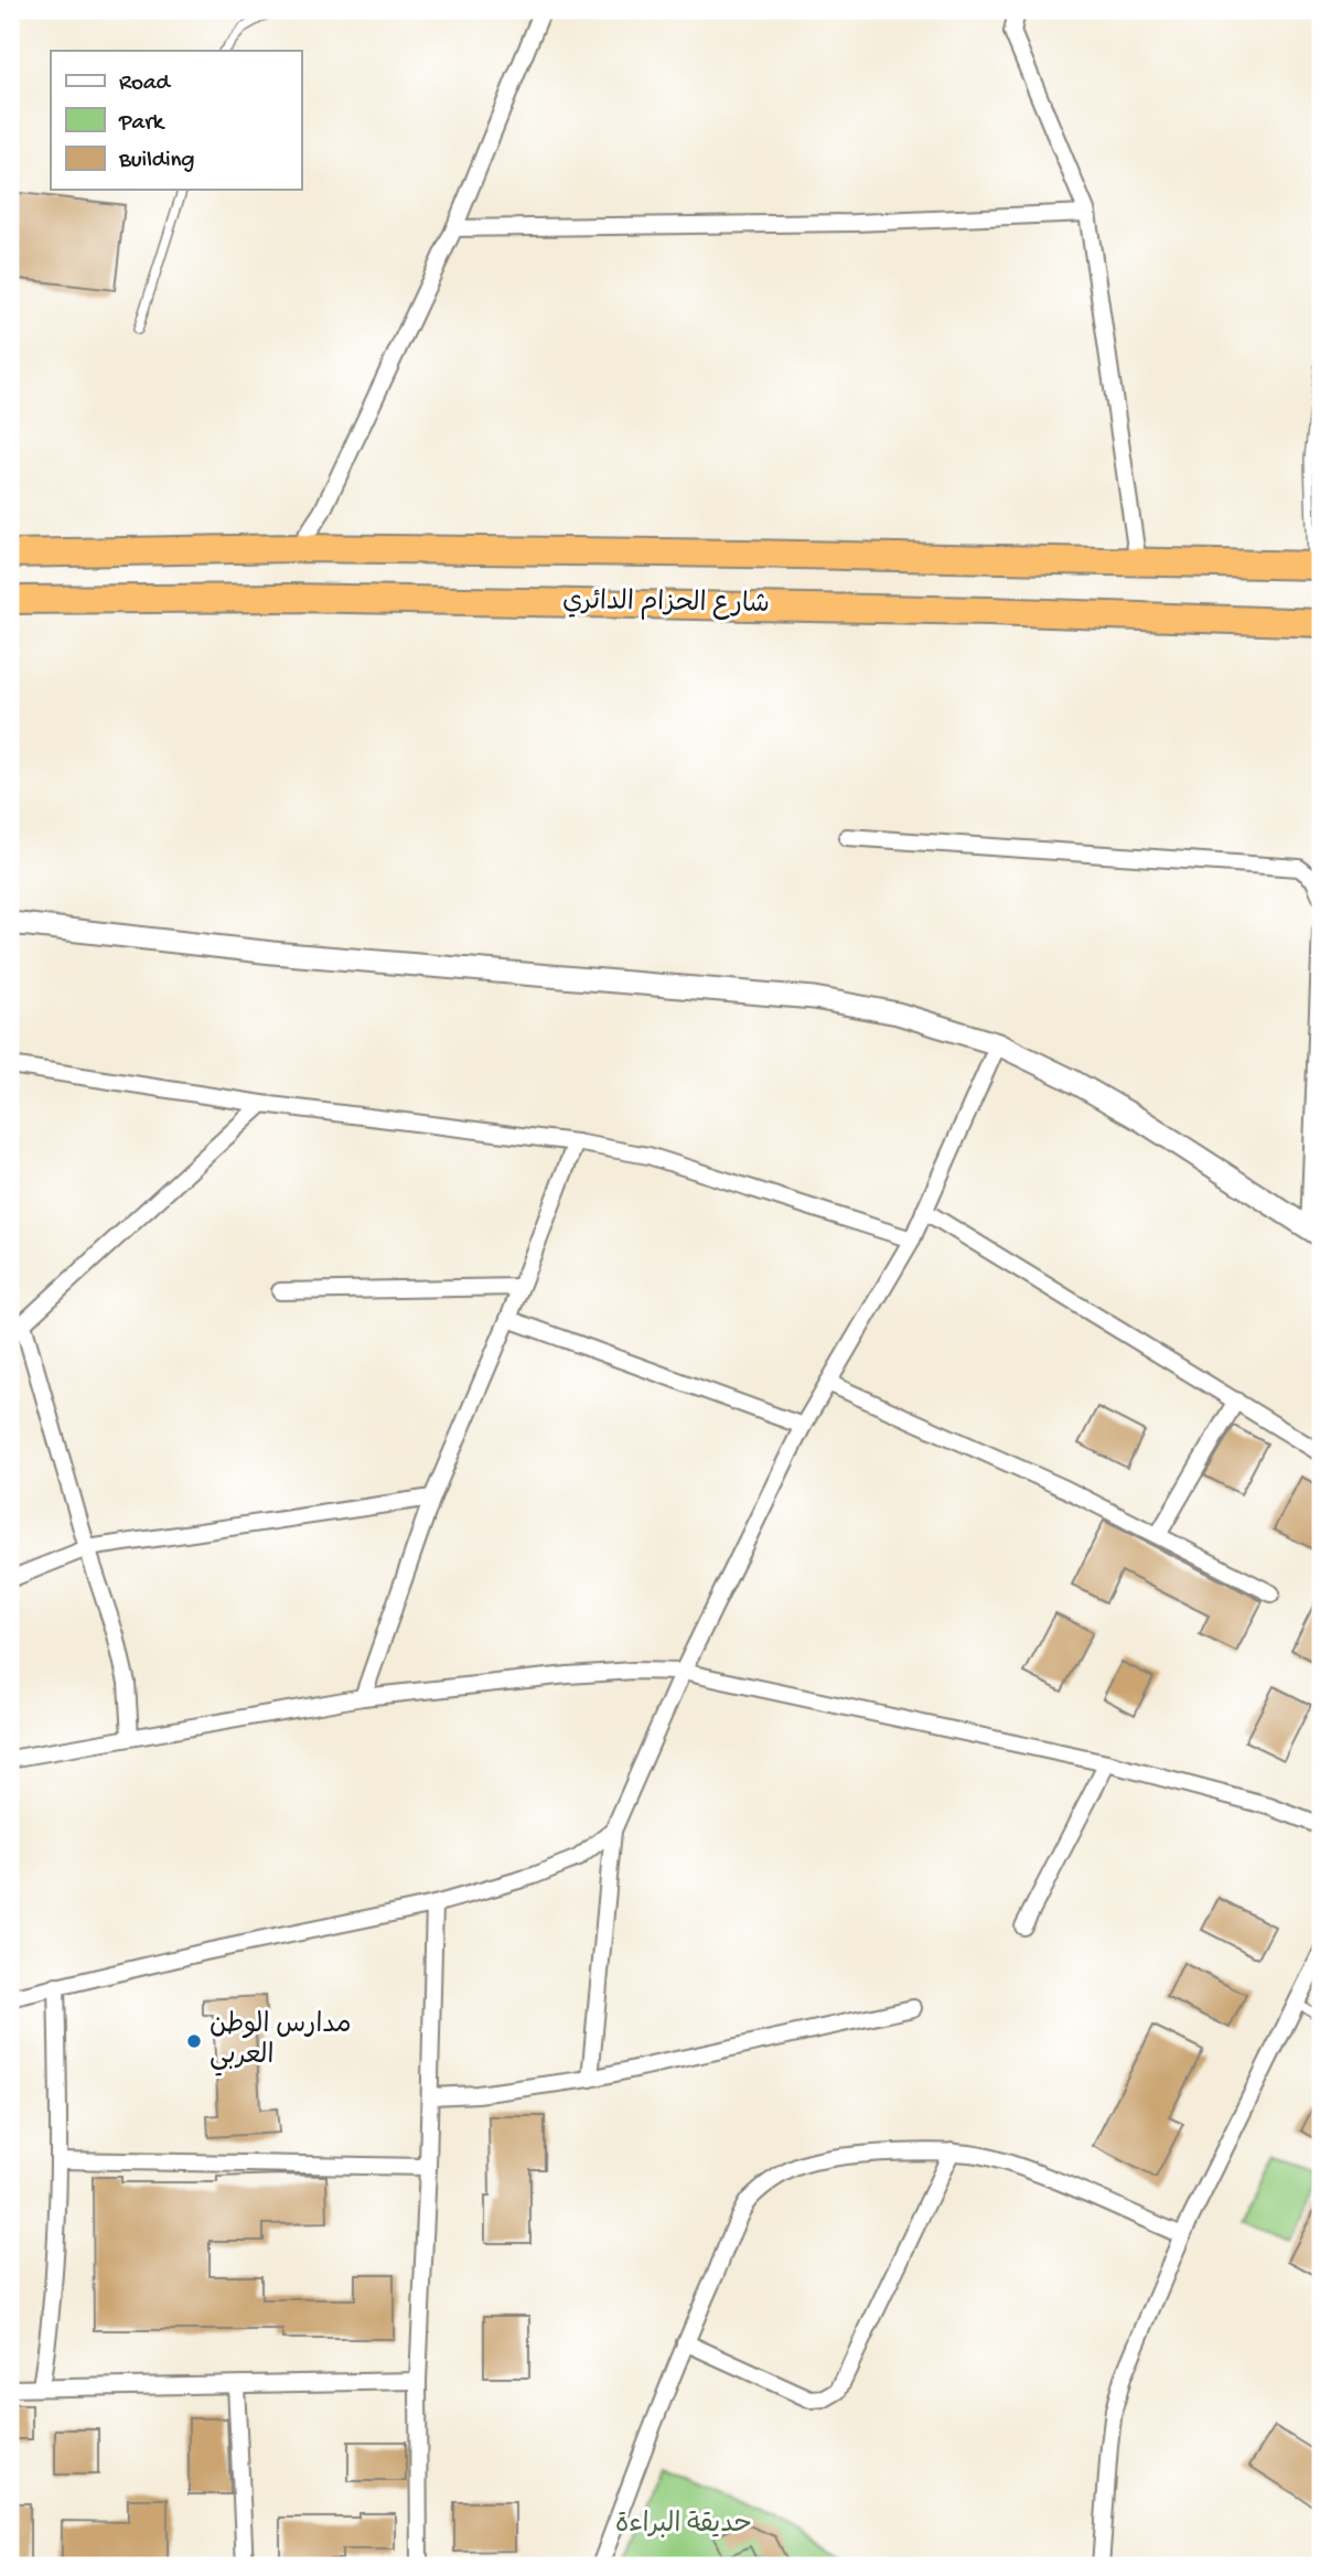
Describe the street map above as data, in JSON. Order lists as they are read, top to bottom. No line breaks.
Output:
{"streets":{"highway":["شارع الحزام الدائري"]},"parks":["حديقة البراءة"],"places":["مدارس الوطن العربي"],"legend":["Road","Park","Building"]}
